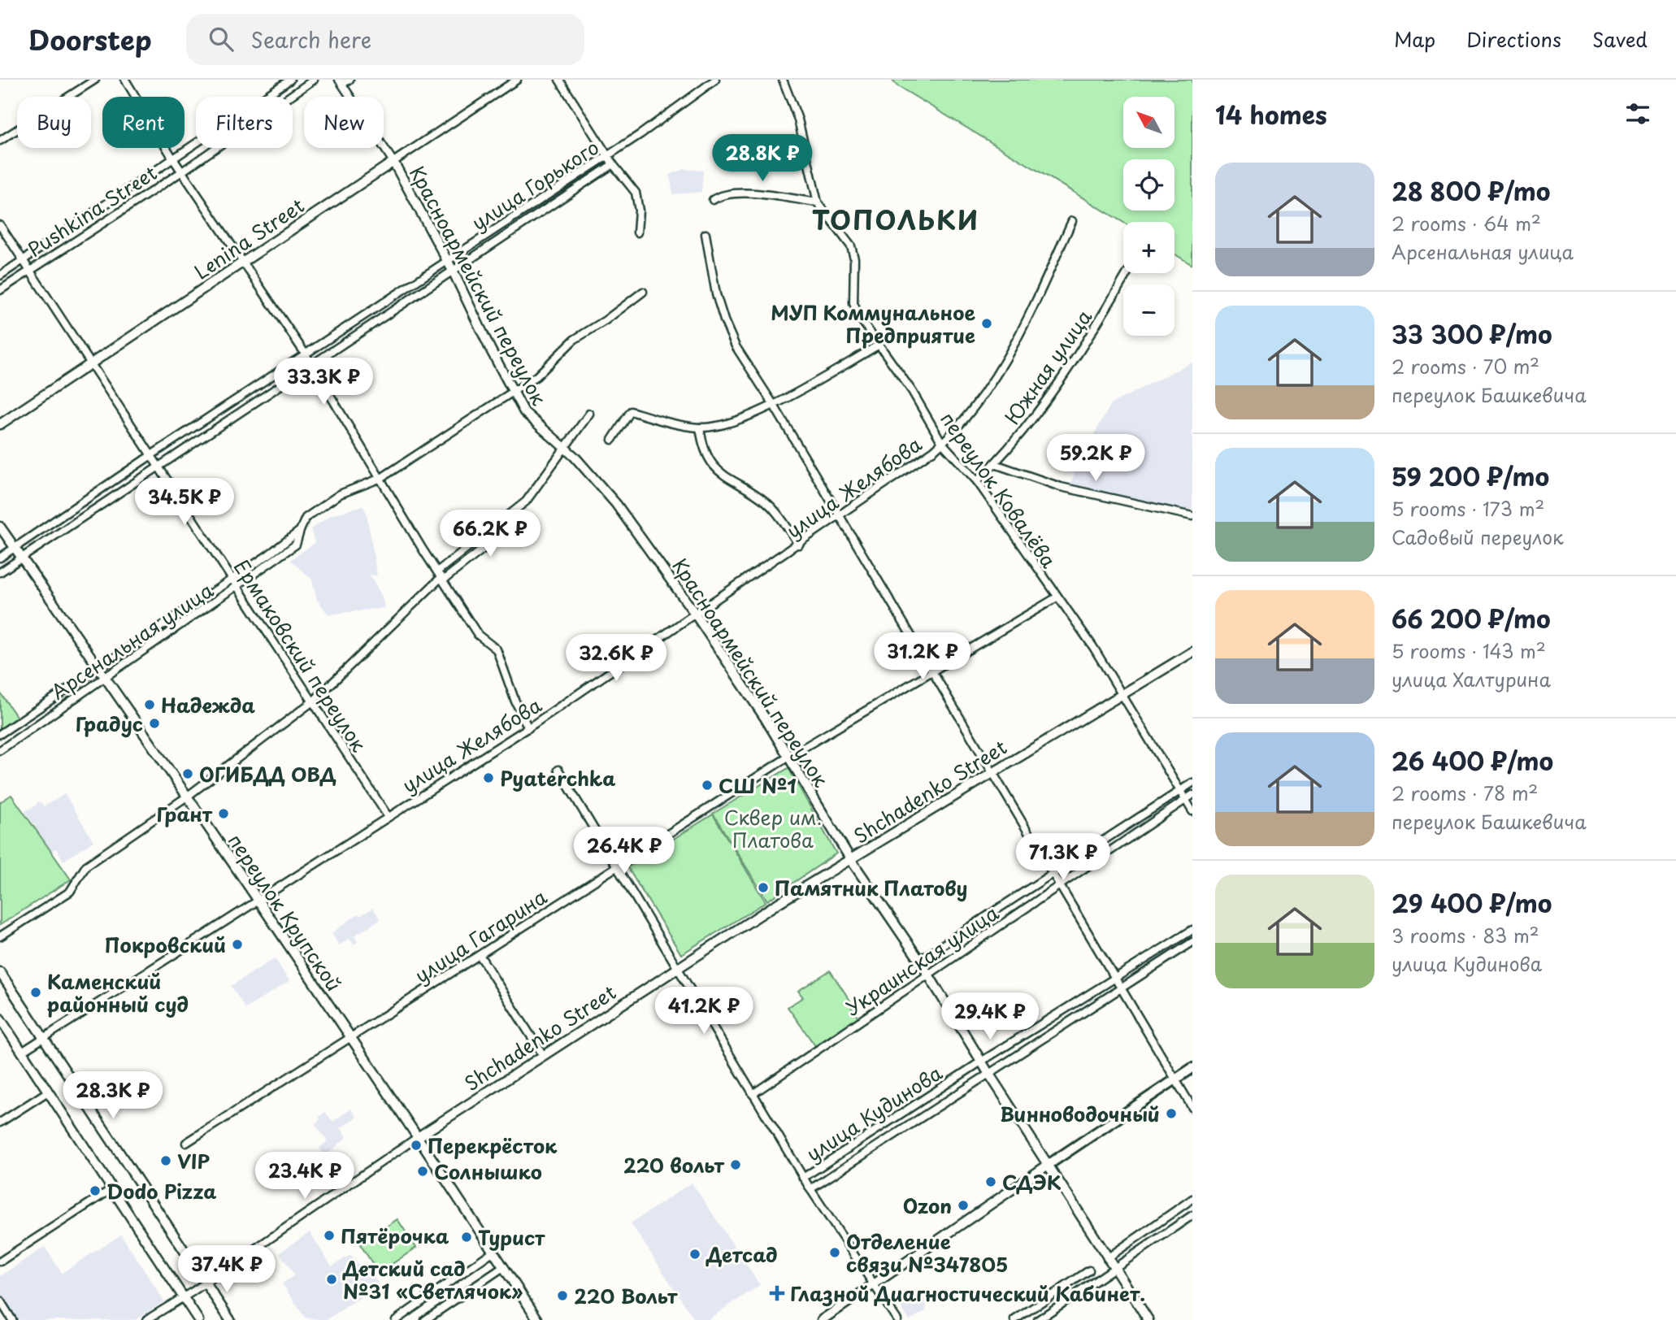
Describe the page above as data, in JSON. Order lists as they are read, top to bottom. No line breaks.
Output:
{"streets":{"street":["улица Горького","Pushkina Street","Lenina Street","Красноармейский переулок","Южная улица","улица Желябова","переулок Ковалёва","Арсенальная улица","Ермаковский переулок","Shchadenko Street","переулок Крупской","улица Гагарина","Украинская улица","улица Кудинова"]},"crossings":[["улица Горького","Красноармейский переулок"],["улица Горького","Ермаковский переулок"],["улица Горького","переулок Крупской"],["Pushkina Street","Ермаковский переулок"],["Lenina Street","Красноармейский переулок"],["Lenina Street","Ермаковский переулок"],["Красноармейский переулок","улица Желябова"],["Красноармейский переулок","Арсенальная улица"],["Красноармейский переулок","Shchadenko Street"],["Красноармейский переулок","улица Гагарина"],["Красноармейский переулок","Украинская улица"],["Красноармейский переулок","улица Кудинова"],["Южная улица","переулок Ковалёва"],["улица Желябова","переулок Ковалёва"],["улица Желябова","Ермаковский переулок"],["улица Желябова","переулок Крупской"],["переулок Ковалёва","Shchadenko Street"],["переулок Ковалёва","улица Гагарина"],["переулок Ковалёва","Украинская улица"],["Арсенальная улица","Ермаковский переулок"],["Арсенальная улица","переулок Крупской"],["Shchadenko Street","переулок Крупской"],["переулок Крупской","улица Гагарина"]],"districts":["ТОПОЛЬКИ"],"parks":["Сквер им. Платова"],"places":{"other":["МУП Коммунальное Предприятие","Надежда","Градус","ОГИБДД ОВД","Pyaterchka","СШ №1","Грант","Памятник Платову","Покровский","Каменский районный суд","Винноводочный","Перекрёсток","VIP","220 вольт","Солнышко","СДЭК","Dodo Pizza","Ozon","Пятёрочка","Турист","Отделение связи №347805","Детсад","Детский сад №31 «Светлячок»","220 Вольт"],"health":["Глазной Диагностический Кабинет."]},"north":"top left","page":{"header":"Doorstep","search":"Search here","nav":["Map","Directions","Saved"],"heading":"14 homes","map_buttons":["+","−"],"chip":["Buy","Rent","Filters","New"],"price":["28.8K ₽","33.3K ₽","59.2K ₽","34.5K ₽","66.2K ₽","31.2K ₽","32.6K ₽","26.4K ₽","71.3K ₽","41.2K ₽","29.4K ₽","28.3K ₽","23.4K ₽","37.4K ₽"],"list":[{"name":"28 800 ₽/mo","note":"2 rooms · 64 m² · Арсенальная улица"},{"name":"33 300 ₽/mo","note":"2 rooms · 70 m² · переулок Башкевича"},{"name":"59 200 ₽/mo","note":"5 rooms · 173 m² · Садовый переулок"},{"name":"66 200 ₽/mo","note":"5 rooms · 143 m² · улица Халтурина"},{"name":"26 400 ₽/mo","note":"2 rooms · 78 m² · переулок Башкевича"},{"name":"29 400 ₽/mo","note":"3 rooms · 83 m² · улица Кудинова"}]}}
